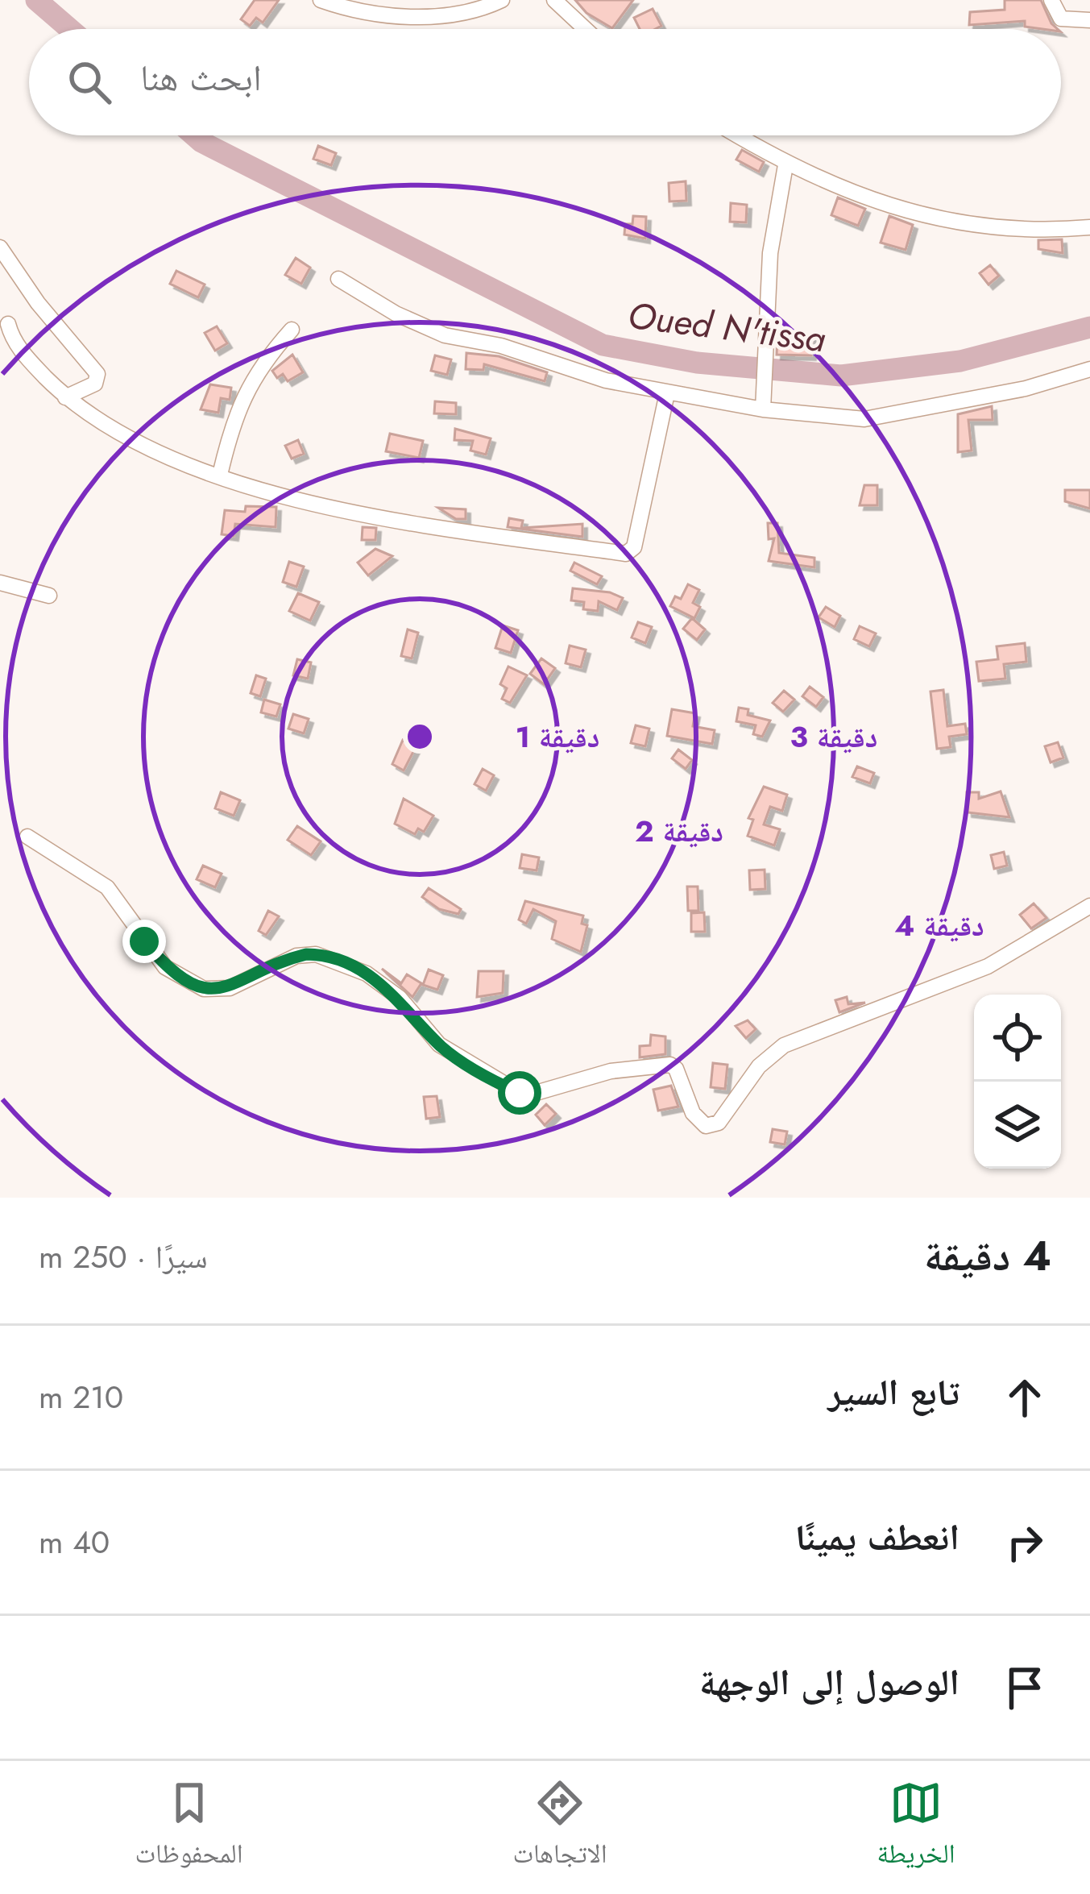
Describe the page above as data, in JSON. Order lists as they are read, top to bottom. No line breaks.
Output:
{"water":["Oued N'tissa"],"page":{"search":"ابحث هنا","heading":["4 دقيقة","سيرًا · 250 m"],"list":[["تابع السير","210 m"],["انعطف يمينًا","40 m"],"الوصول إلى الوجهة"],"nav":["الخريطة","الاتجاهات","المحفوظات"]},"rings":["1 دقيقة","3 دقيقة","2 دقيقة","4 دقيقة"]}
